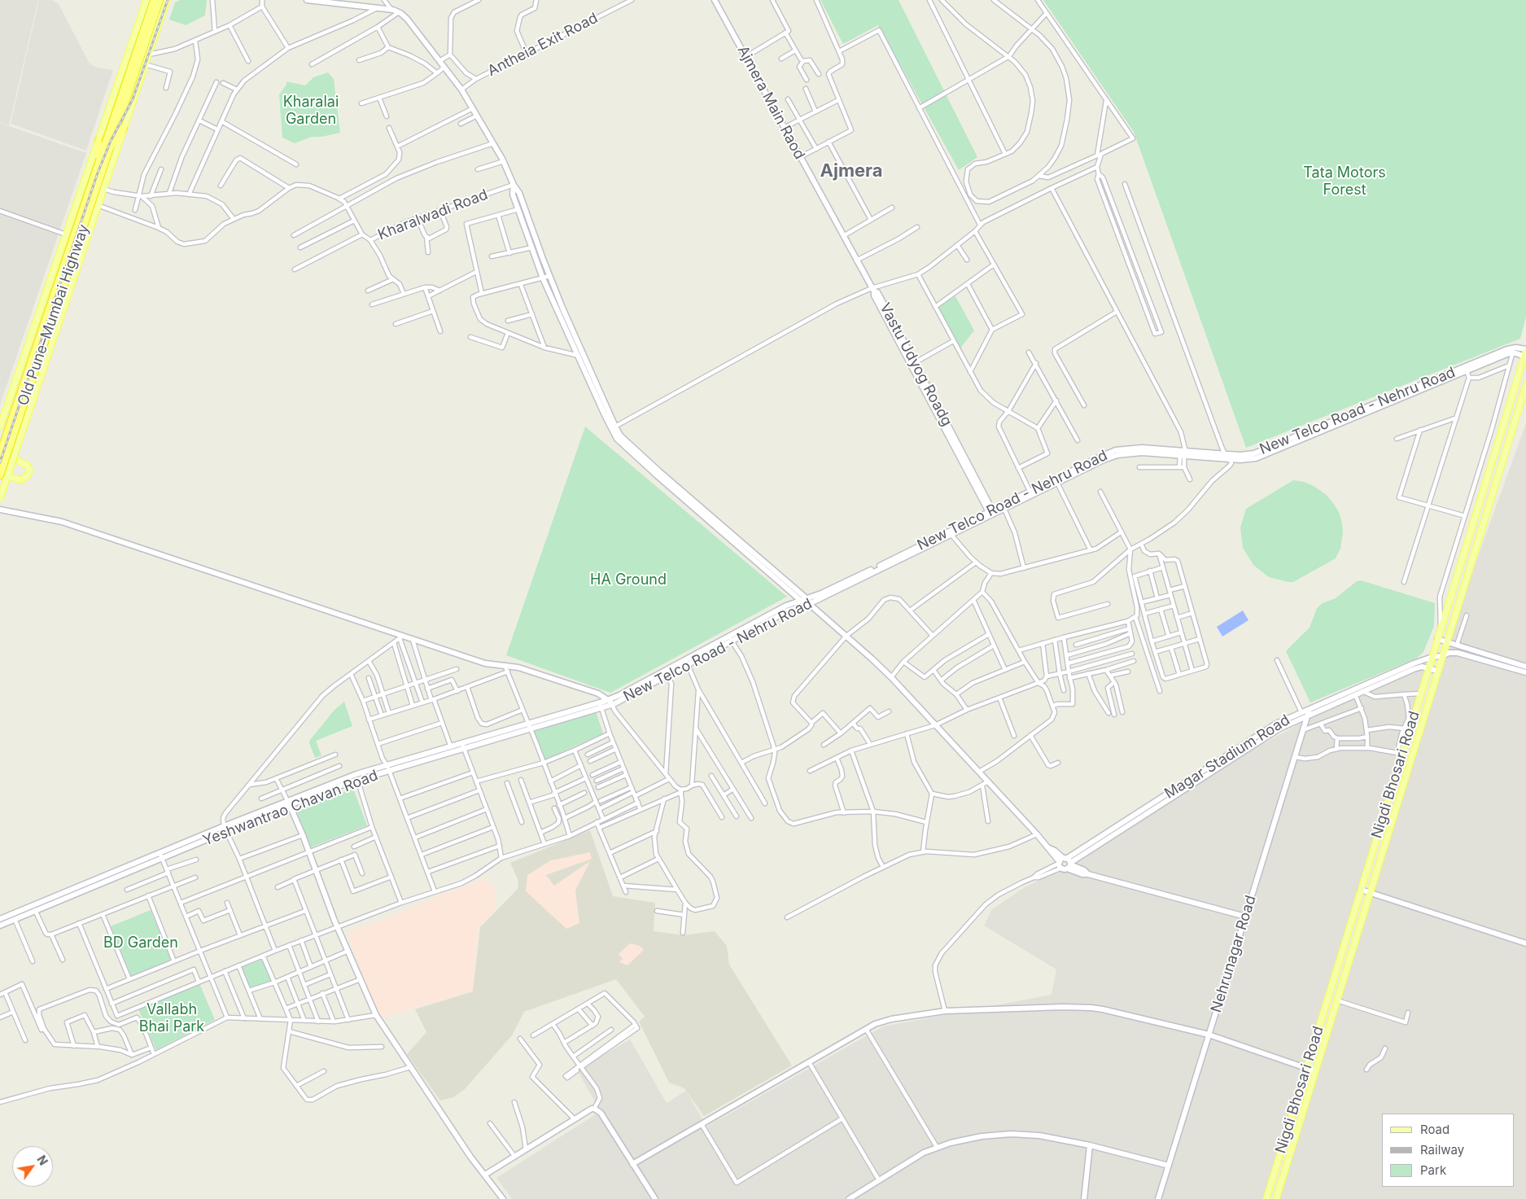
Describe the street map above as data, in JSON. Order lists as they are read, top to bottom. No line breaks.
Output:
{"streets":{"highway":["Old Pune–Mumbai Highway"],"main road":["Nigdi Bhosari Road"],"street":["Antheia Exit Road","Ajmera Main Raod","Kharalwadi Road","Vastu Udyog Roadg","New Telco Road - Nehru Road","Magar Stadium Road","Yeshwantrao Chavan Road","Nehrunagar Road"]},"crossings":[["Ajmera Main Raod","Vastu Udyog Roadg"],["Vastu Udyog Roadg","New Telco Road - Nehru Road"],["New Telco Road - Nehru Road","Yeshwantrao Chavan Road"],["Magar Stadium Road","Nigdi Bhosari Road"],["Magar Stadium Road","Nehrunagar Road"]],"districts":["Ajmera"],"parks":["Kharalai Garden","Tata Motors Forest","HA Ground","BD Garden","Vallabh Bhai Park"],"legend":["Road","Railway","Park"],"north":"top right"}
